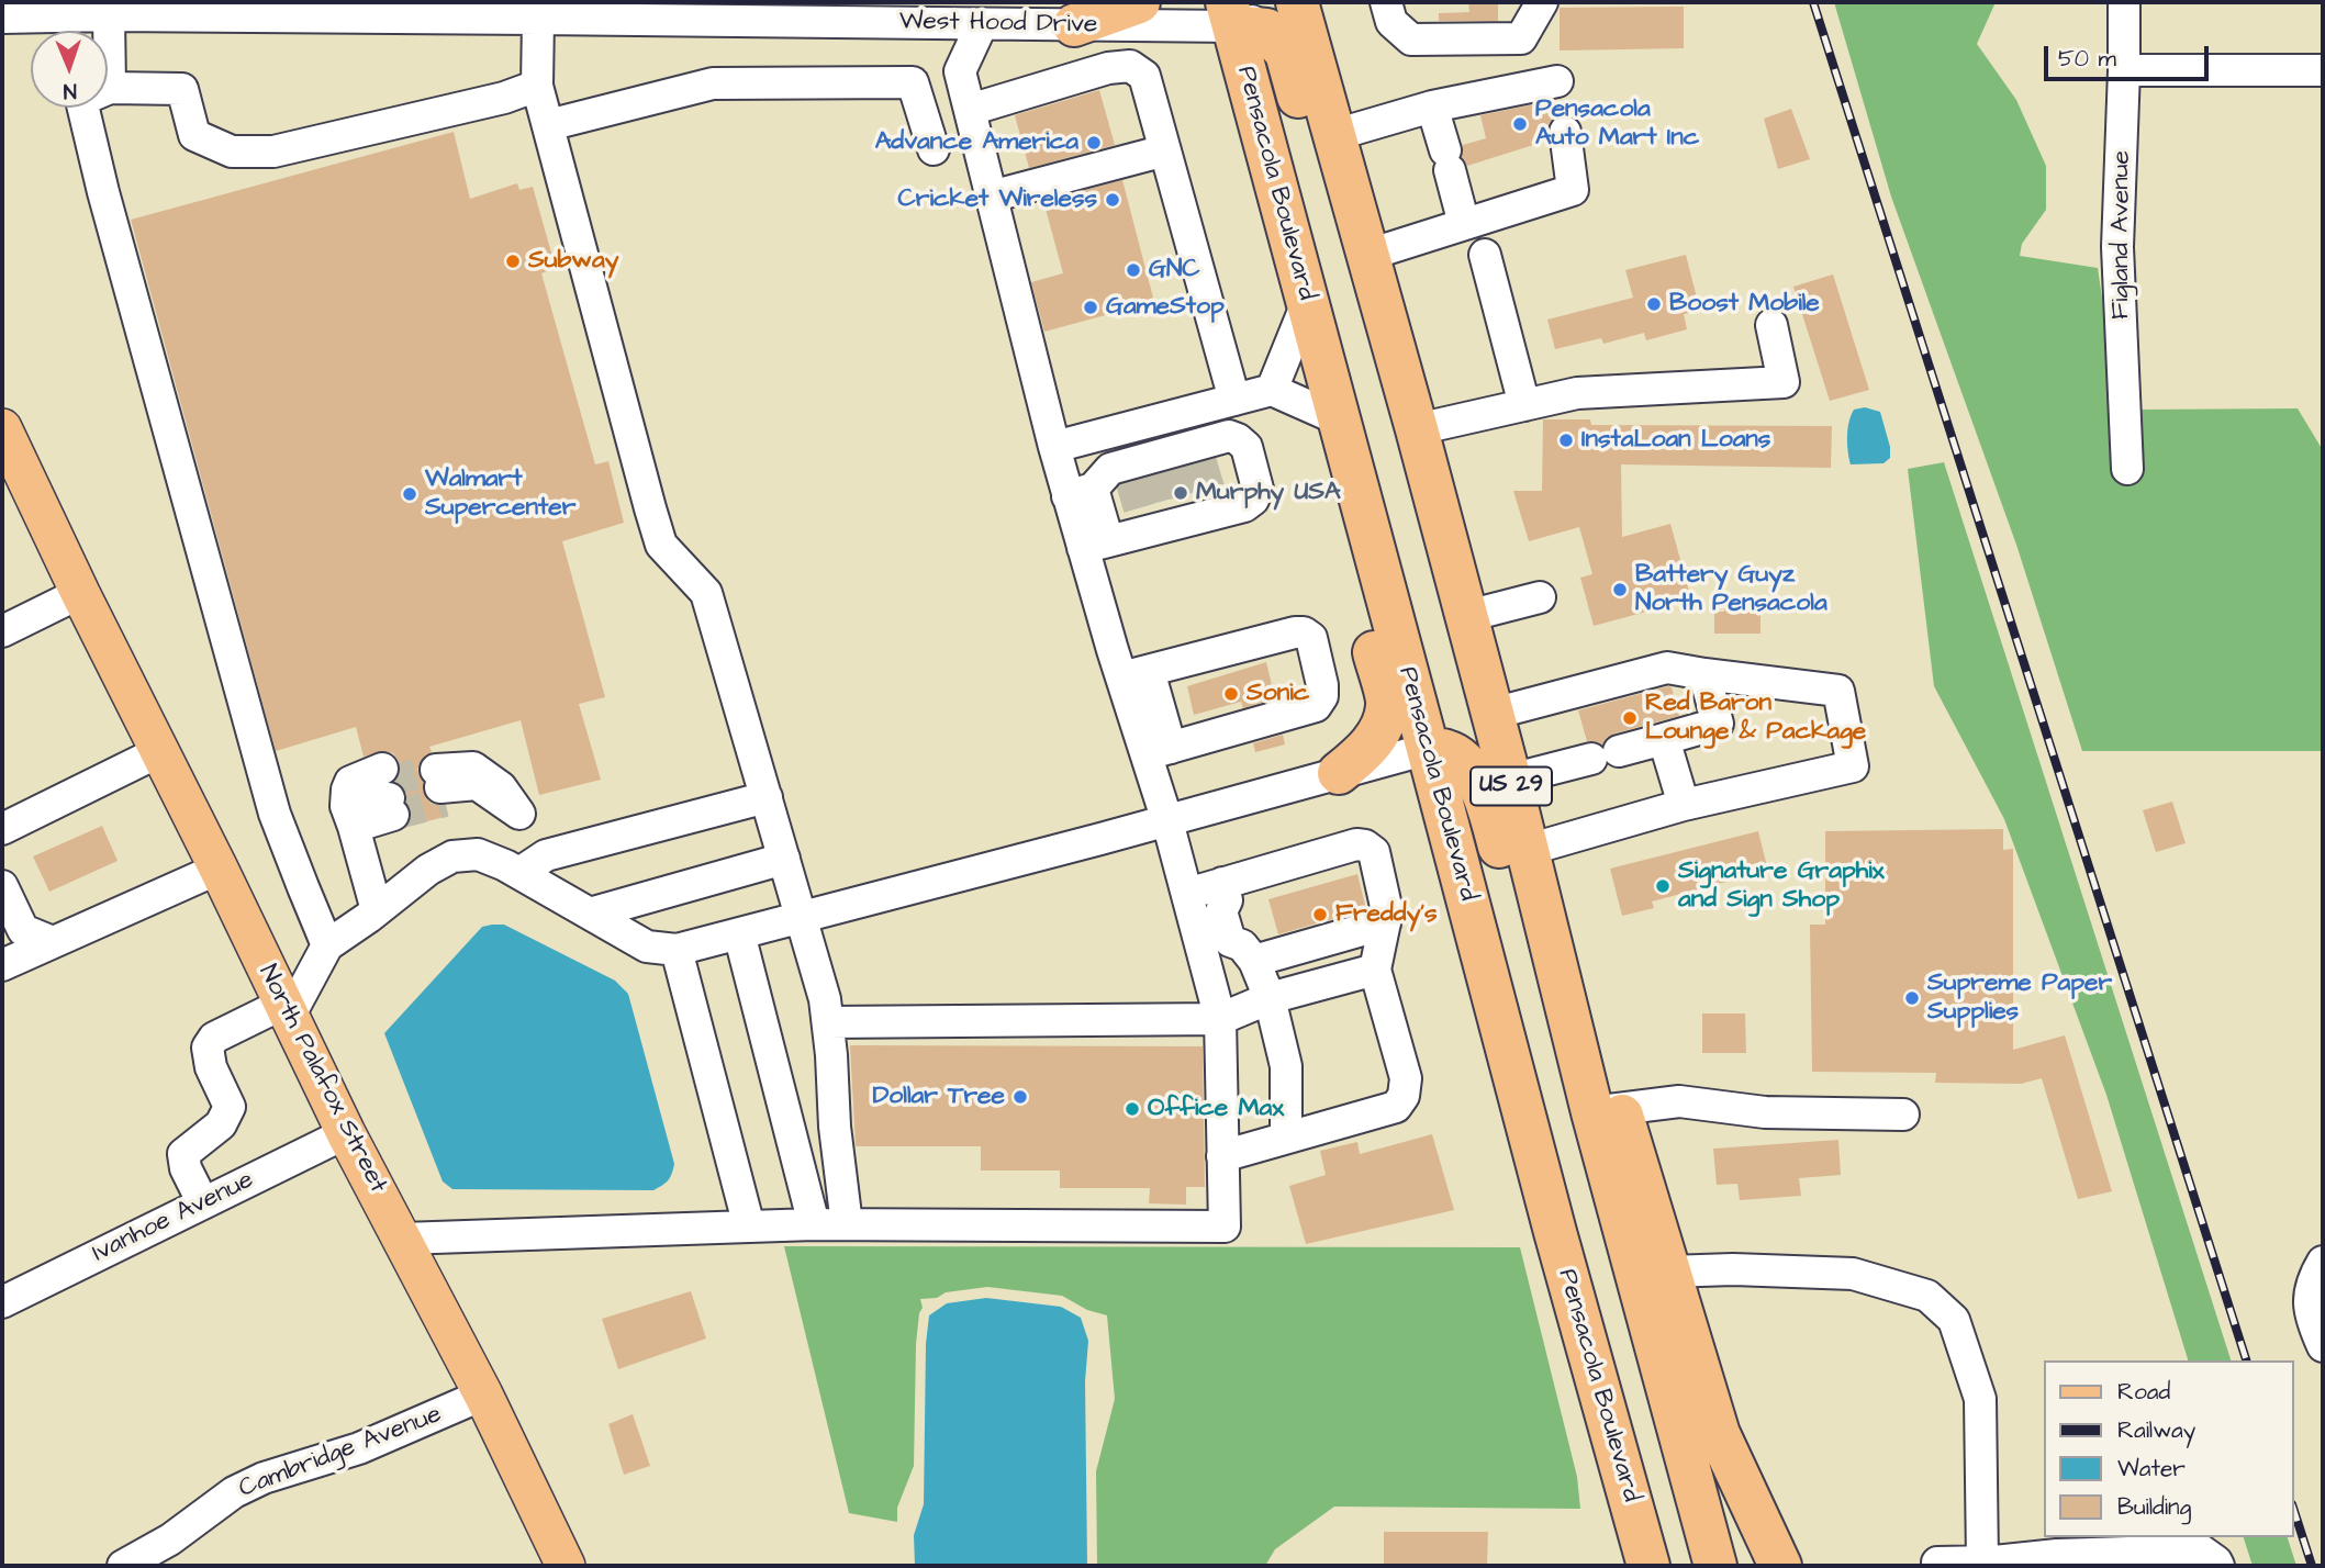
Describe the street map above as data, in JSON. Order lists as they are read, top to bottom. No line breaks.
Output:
{"streets":{"highway":["Pensacola Boulevard","US 29"],"main road":["North Palafox Street"],"street":["West Hood Drive","Figland Avenue","Ivanhoe Avenue","Cambridge Avenue"]},"crossings":[["West Hood Drive","Pensacola Boulevard"],["West Hood Drive","US 29"],["North Palafox Street","Ivanhoe Avenue"],["North Palafox Street","Cambridge Avenue"]],"places":["Pensacola Auto Mart Inc","Advance America","Cricket Wireless","Subway","GNC","Boost Mobile","GameStop","InstaLoan Loans","Murphy USA","Walmart Supercenter","Battery Guyz North Pensacola","Sonic","Red Baron Lounge & Package","Signature Graphix and Sign Shop","Freddy's","Supreme Paper Supplies","Dollar Tree","Office Max"],"legend":["Road","Railway","Water","Building"],"scale_bar":"50 m","north":"bottom"}
